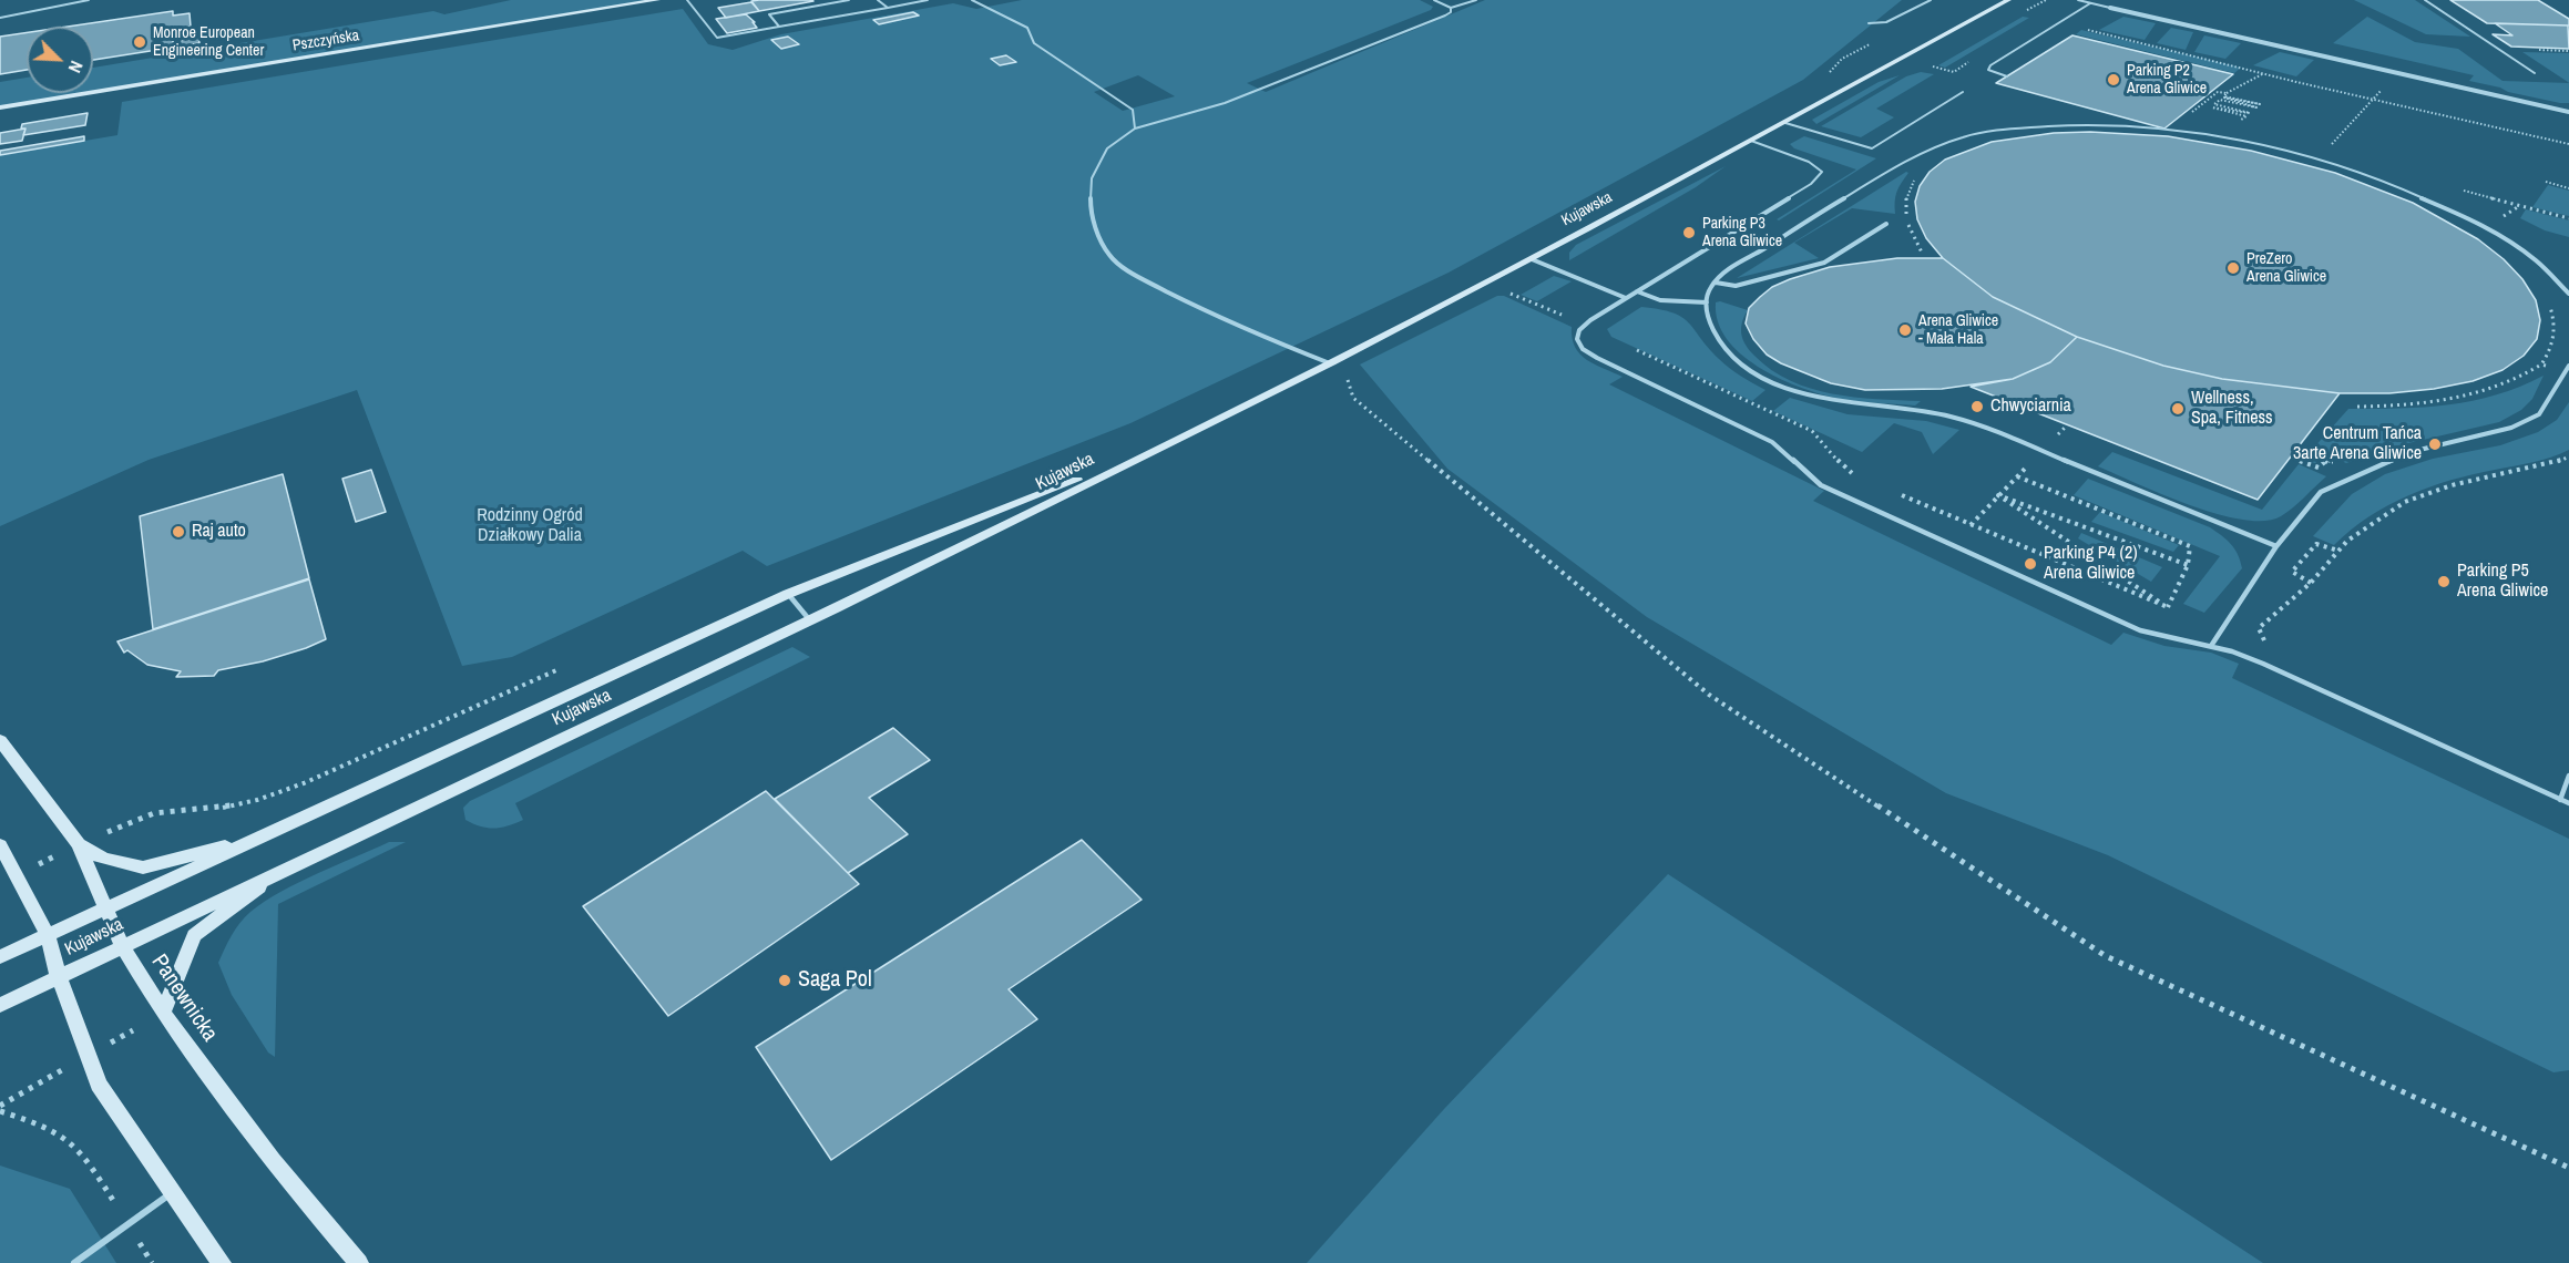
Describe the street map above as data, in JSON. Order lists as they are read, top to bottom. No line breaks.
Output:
{"streets":{"street":["Pszczyńska","Kujawska","Panewnicka"]},"crossings":[["Kujawska","Panewnicka"]],"parks":["Rodzinny Ogród Działkowy Dalia"],"places":["Monroe European Engineering Center","Parking P2 Arena Gliwice","Parking P3 Arena Gliwice","PreZero Arena Gliwice","Arena Gliwice - Mała Hala","Chwyciarnia","Wellness, Spa, Fitness","Centrum Tańca 3arte Arena Gliwice","Raj auto","Parking P4 (2) Arena Gliwice","Parking P5 Arena Gliwice","Saga Pol"],"north":"bottom right"}
